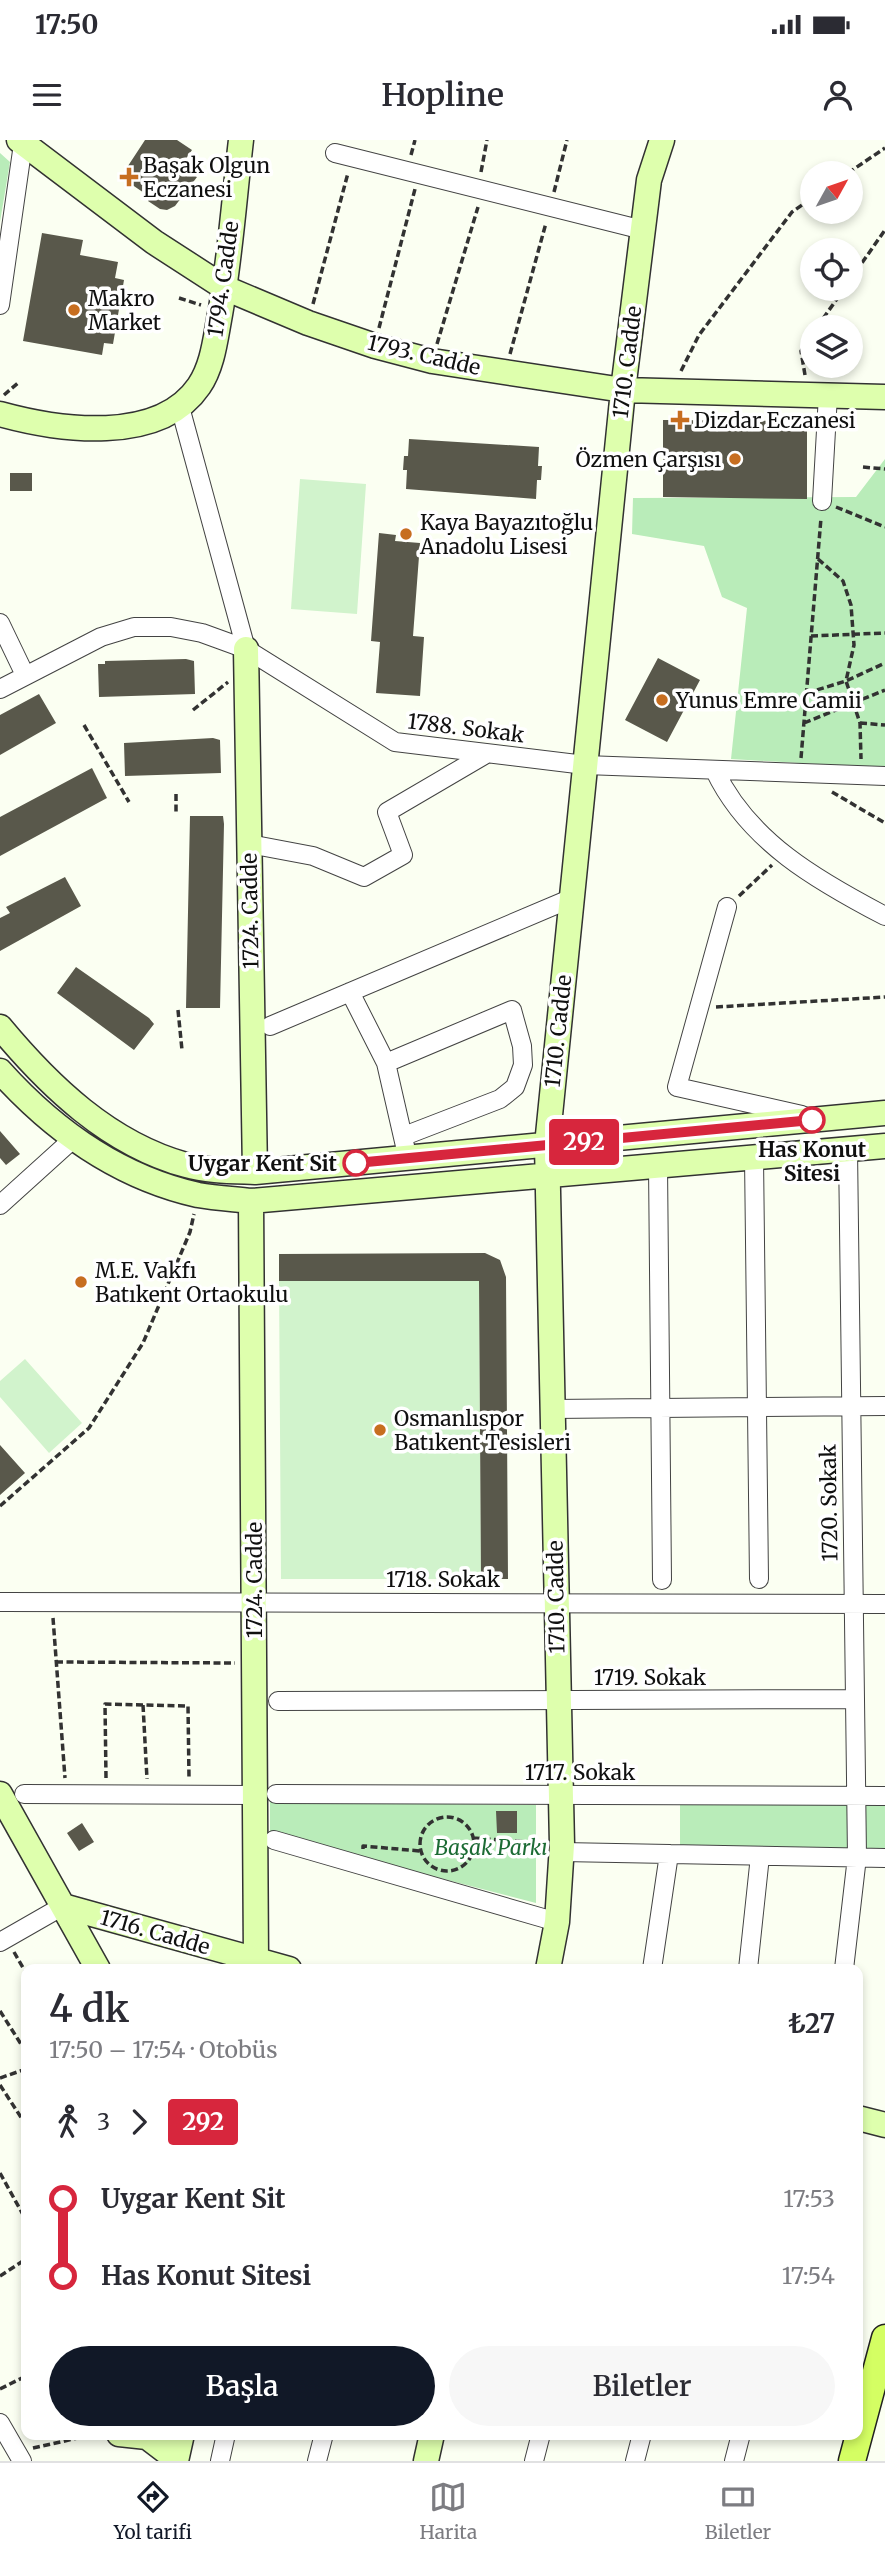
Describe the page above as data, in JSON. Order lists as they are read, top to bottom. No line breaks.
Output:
{"streets":{"street":["1794. Cadde","1793. Cadde","1710. Cadde","1788. Sokak","1724. Cadde","1720. Sokak","1718. Sokak","1719. Sokak","1717. Sokak","1716. Cadde"]},"crossings":[["1794. Cadde","1793. Cadde"],["1793. Cadde","1710. Cadde"],["1710. Cadde","1788. Sokak"],["1710. Cadde","1718. Sokak"],["1710. Cadde","1719. Sokak"],["1710. Cadde","1717. Sokak"],["1788. Sokak","1724. Cadde"],["1724. Cadde","1718. Sokak"],["1724. Cadde","1717. Sokak"],["1724. Cadde","1716. Cadde"],["1720. Sokak","1718. Sokak"],["1720. Sokak","1719. Sokak"],["1720. Sokak","1717. Sokak"]],"parks":["Başak Parkı"],"places":{"health":["Başak Olgun Eczanesi","Dizdar Eczanesi"],"other":["Makro Market","Özmen Çarşısı","Kaya Bayazıtoğlu Anadolu Lisesi","Yunus Emre Camii","Has Konut Sitesi","Uygar Kent Sit","M.E. Vakfı Batıkent Ortaokulu","Osmanlıspor Batıkent Tesisleri"]},"lines":["bus line 292"],"north":"top right","page":{"status":"17:50","header":"Hopline","on_map":"292","heading":["4 dk","17:50 – 17:54 · Otobüs","₺27"],"legs":["3","292"],"list":[{"name":"Uygar Kent Sit","value":"17:53"},{"name":"Has Konut Sitesi","value":"17:54"}],"buttons":["Başla","Biletler"],"tabs":["Yol tarifi","Harita","Biletler"]}}
